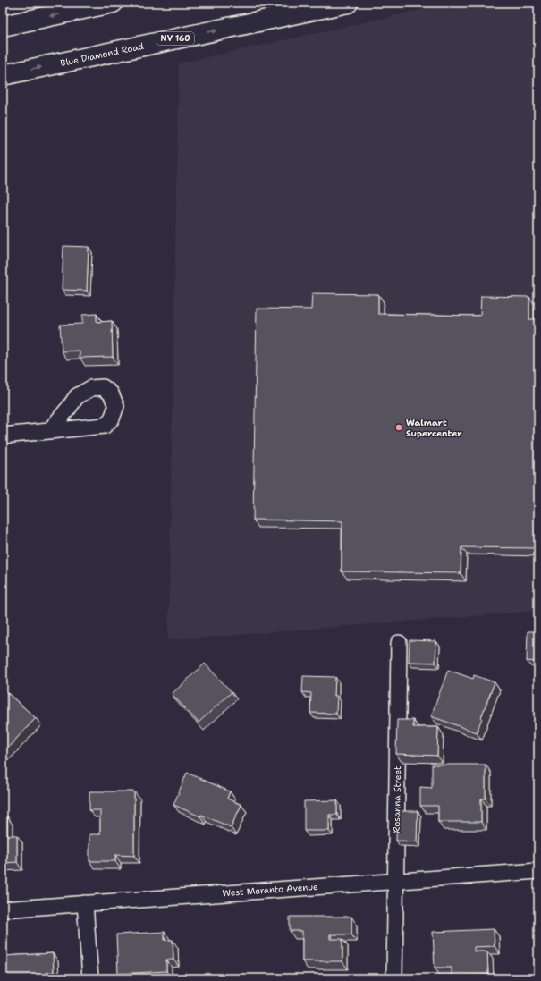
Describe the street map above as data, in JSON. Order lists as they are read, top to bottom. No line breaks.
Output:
{"streets":{"highway":["NV 160","Blue Diamond Road"],"street":["Rosanna Street","West Meranto Avenue"]},"crossings":[["Rosanna Street","West Meranto Avenue"]],"places":["Walmart Supercenter"]}
